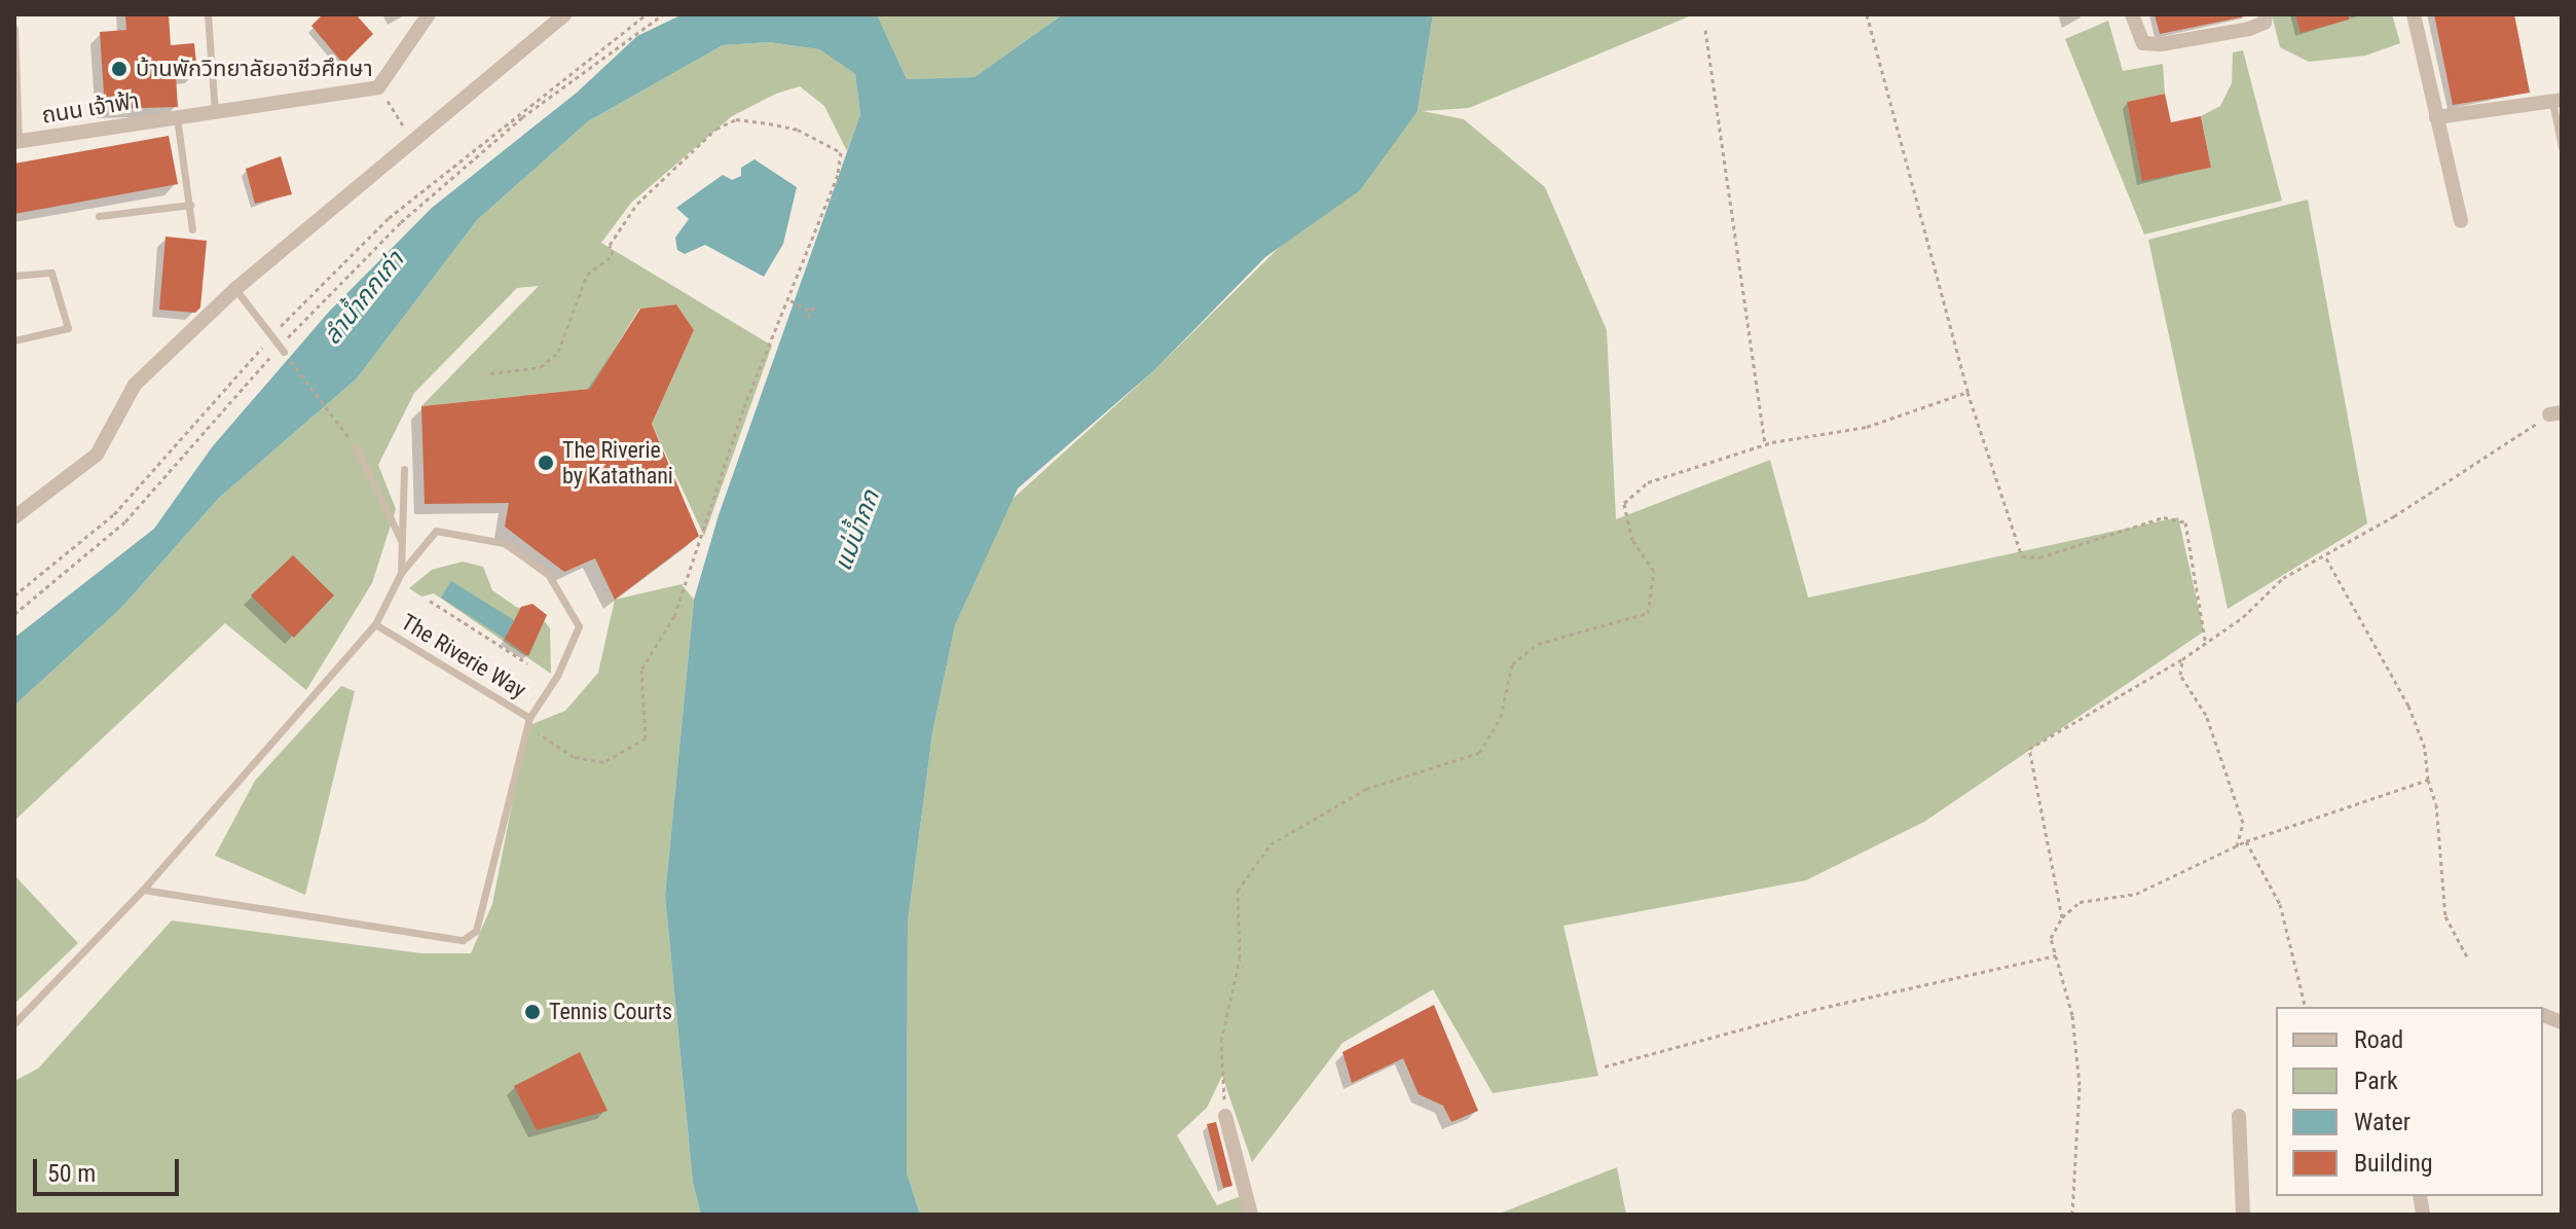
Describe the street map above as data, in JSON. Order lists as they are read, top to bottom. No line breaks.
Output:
{"streets":{"street":["ถนน เจ้าฟ้า"],"lane":["The Riverie Way"]},"water":["ลำน้ำกกเก่า","แม่น้ำกก"],"places":["บ้านพักวิทยาลัยอาชีวศึกษา","The Riverie by Katathani","Tennis Courts"],"legend":["Road","Park","Water","Building"],"scale_bar":"50 m"}
